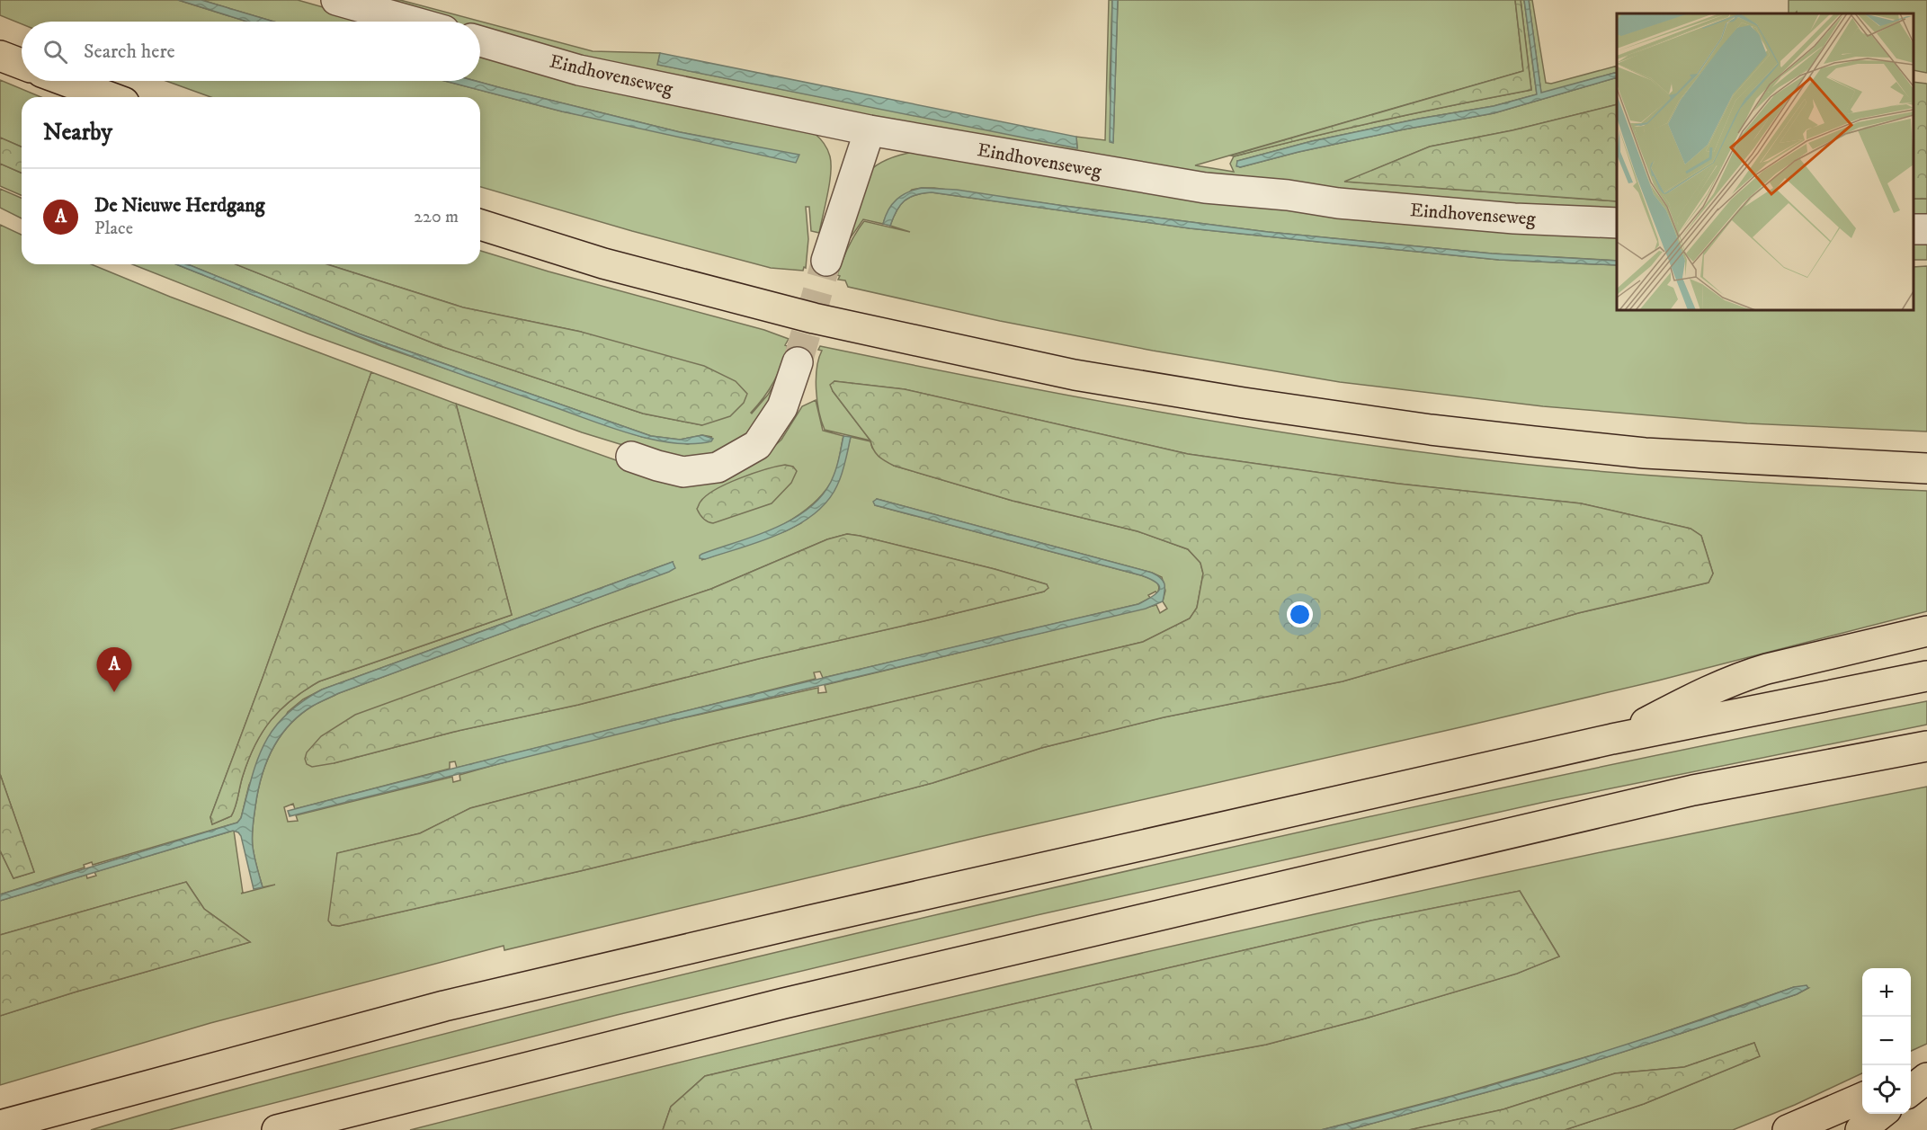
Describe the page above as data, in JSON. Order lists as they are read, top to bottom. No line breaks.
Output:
{"streets":{"street":["Eindhovenseweg"]},"page":{"search":"Search here","heading":"Nearby","list":[{"mark":"A","name":"De Nieuwe Herdgang","note":"Place","value":"220 m"}],"pins":"A","map_buttons":["+","−"]}}
